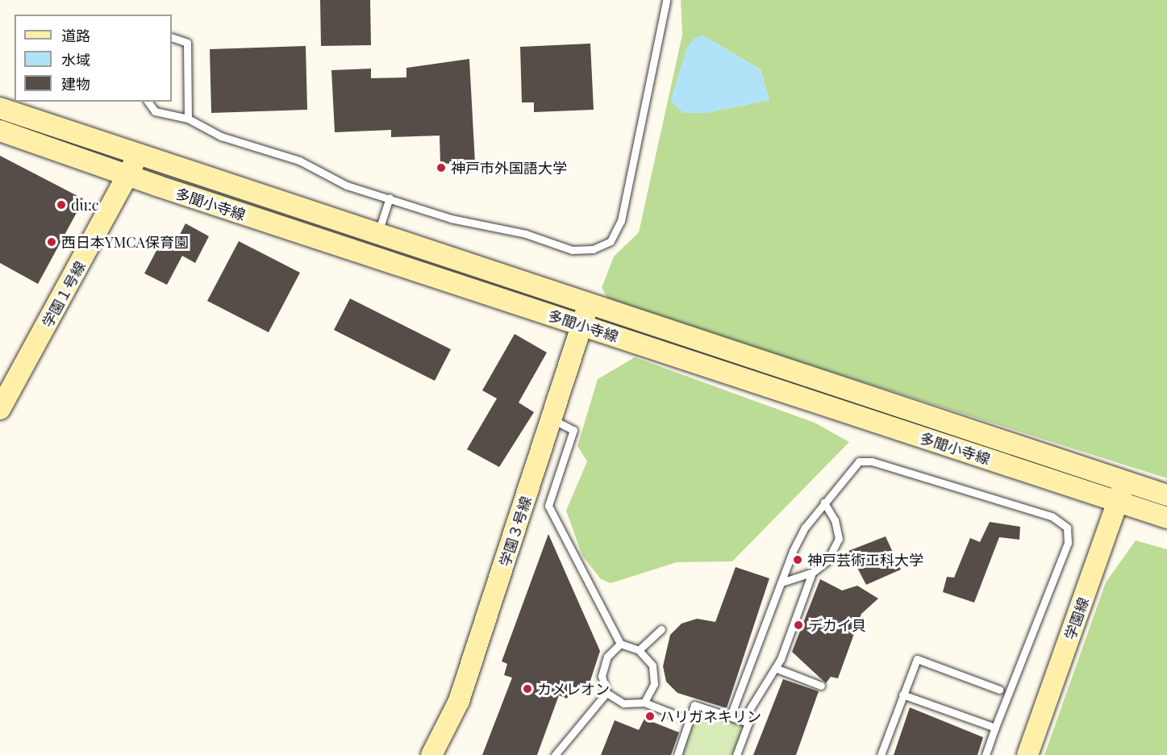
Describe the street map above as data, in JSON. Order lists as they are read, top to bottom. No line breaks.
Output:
{"streets":{"street":["多聞小寺線","学園１号線","学園３号線","学園線"]},"crossings":[["多聞小寺線","学園１号線"],["多聞小寺線","学園３号線"],["多聞小寺線","学園線"]],"places":["神戸市外国語大学","du:c","西日本YMCA保育園","神戸芸術工科大学","デカイ貝","カメレオン","ハリガネキリン"],"legend":["道路","水域","建物"]}
